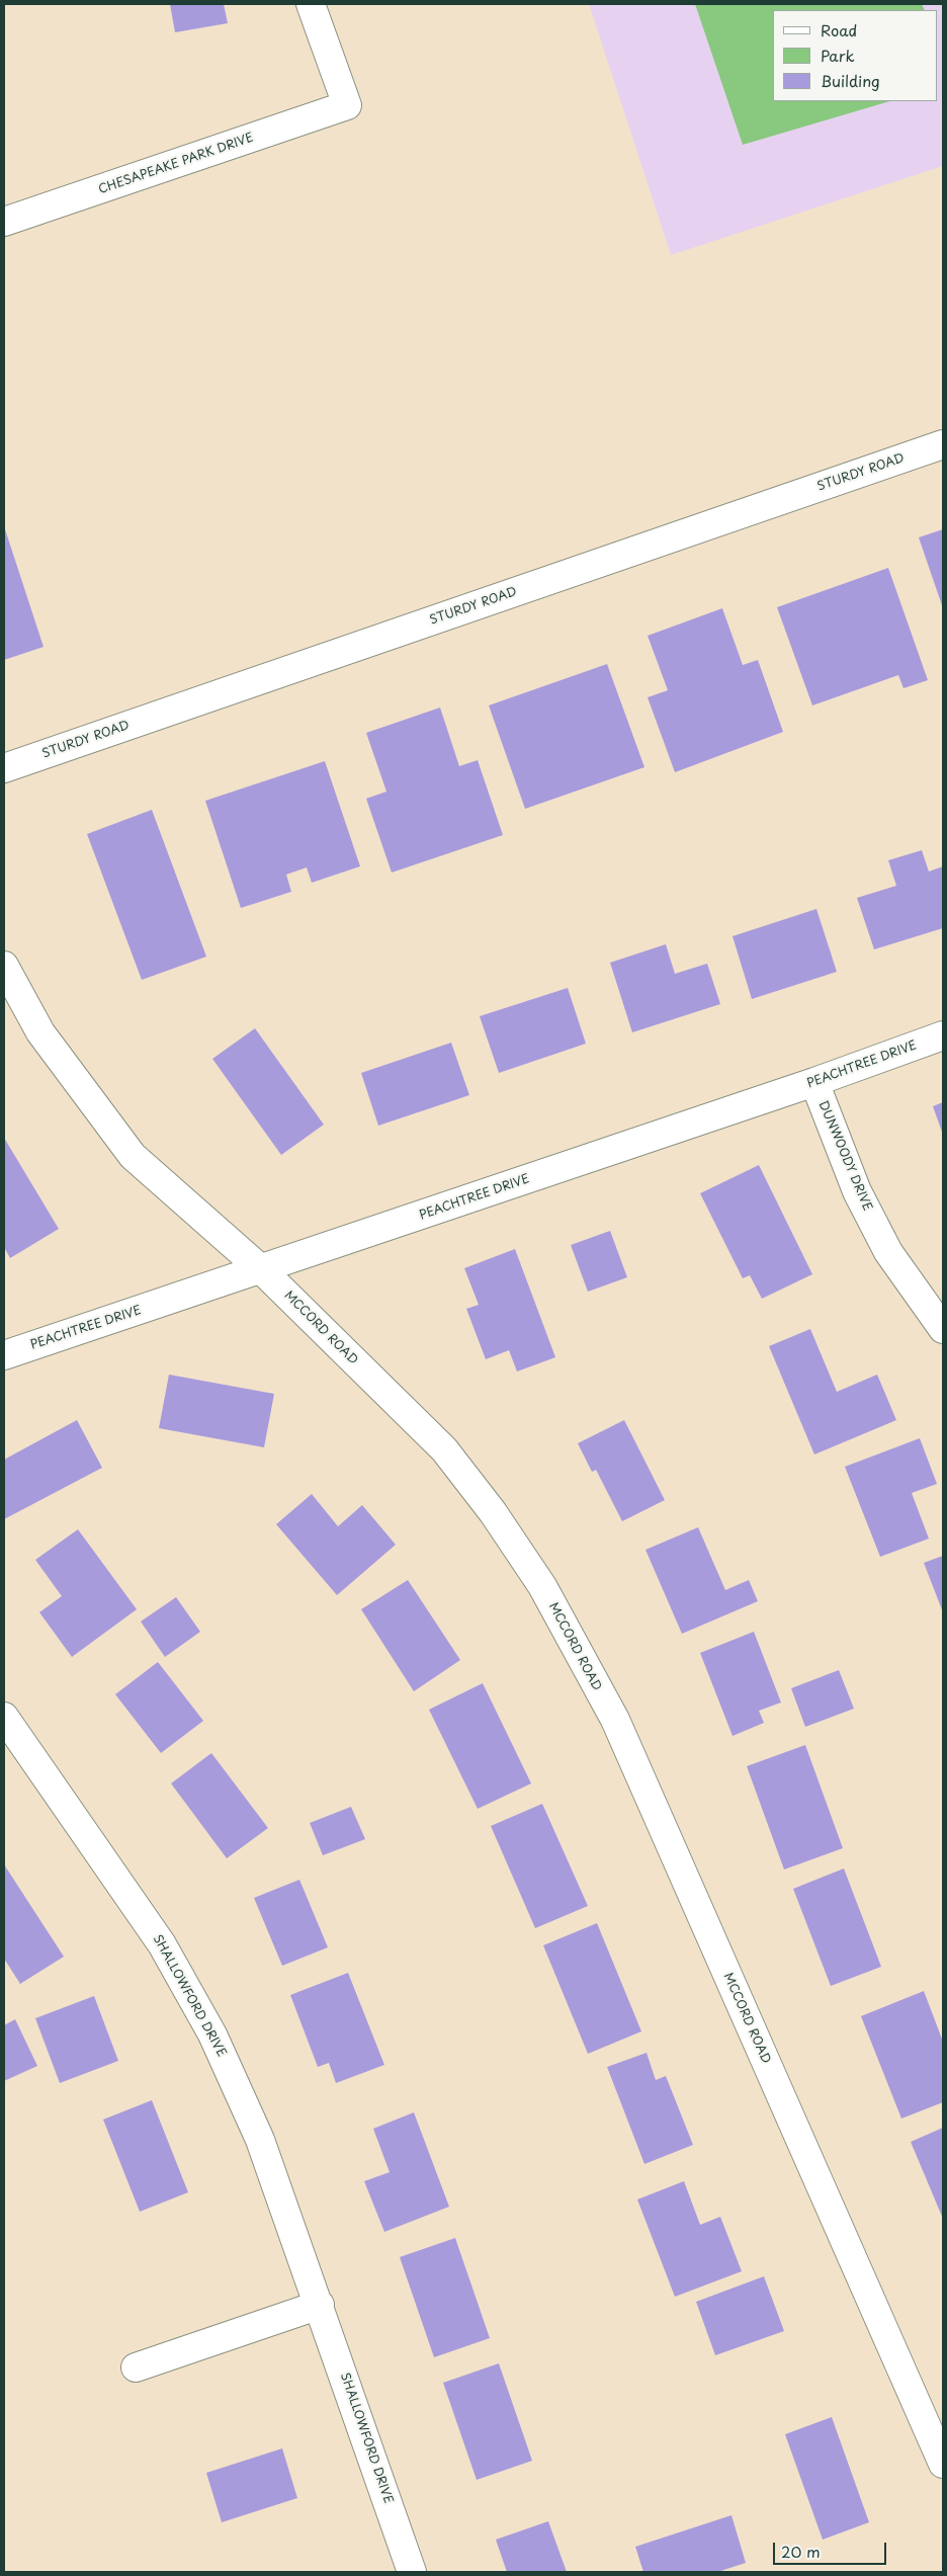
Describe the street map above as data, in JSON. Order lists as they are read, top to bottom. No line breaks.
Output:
{"streets":{"street":["CHESAPEAKE PARK DRIVE","STURDY ROAD","PEACHTREE DRIVE","DUNWOODY DRIVE","MCCORD ROAD","SHALLOWFORD DRIVE"]},"crossings":[["PEACHTREE DRIVE","DUNWOODY DRIVE"],["PEACHTREE DRIVE","MCCORD ROAD"]],"legend":["Road","Park","Building"],"scale_bar":"20 m"}
